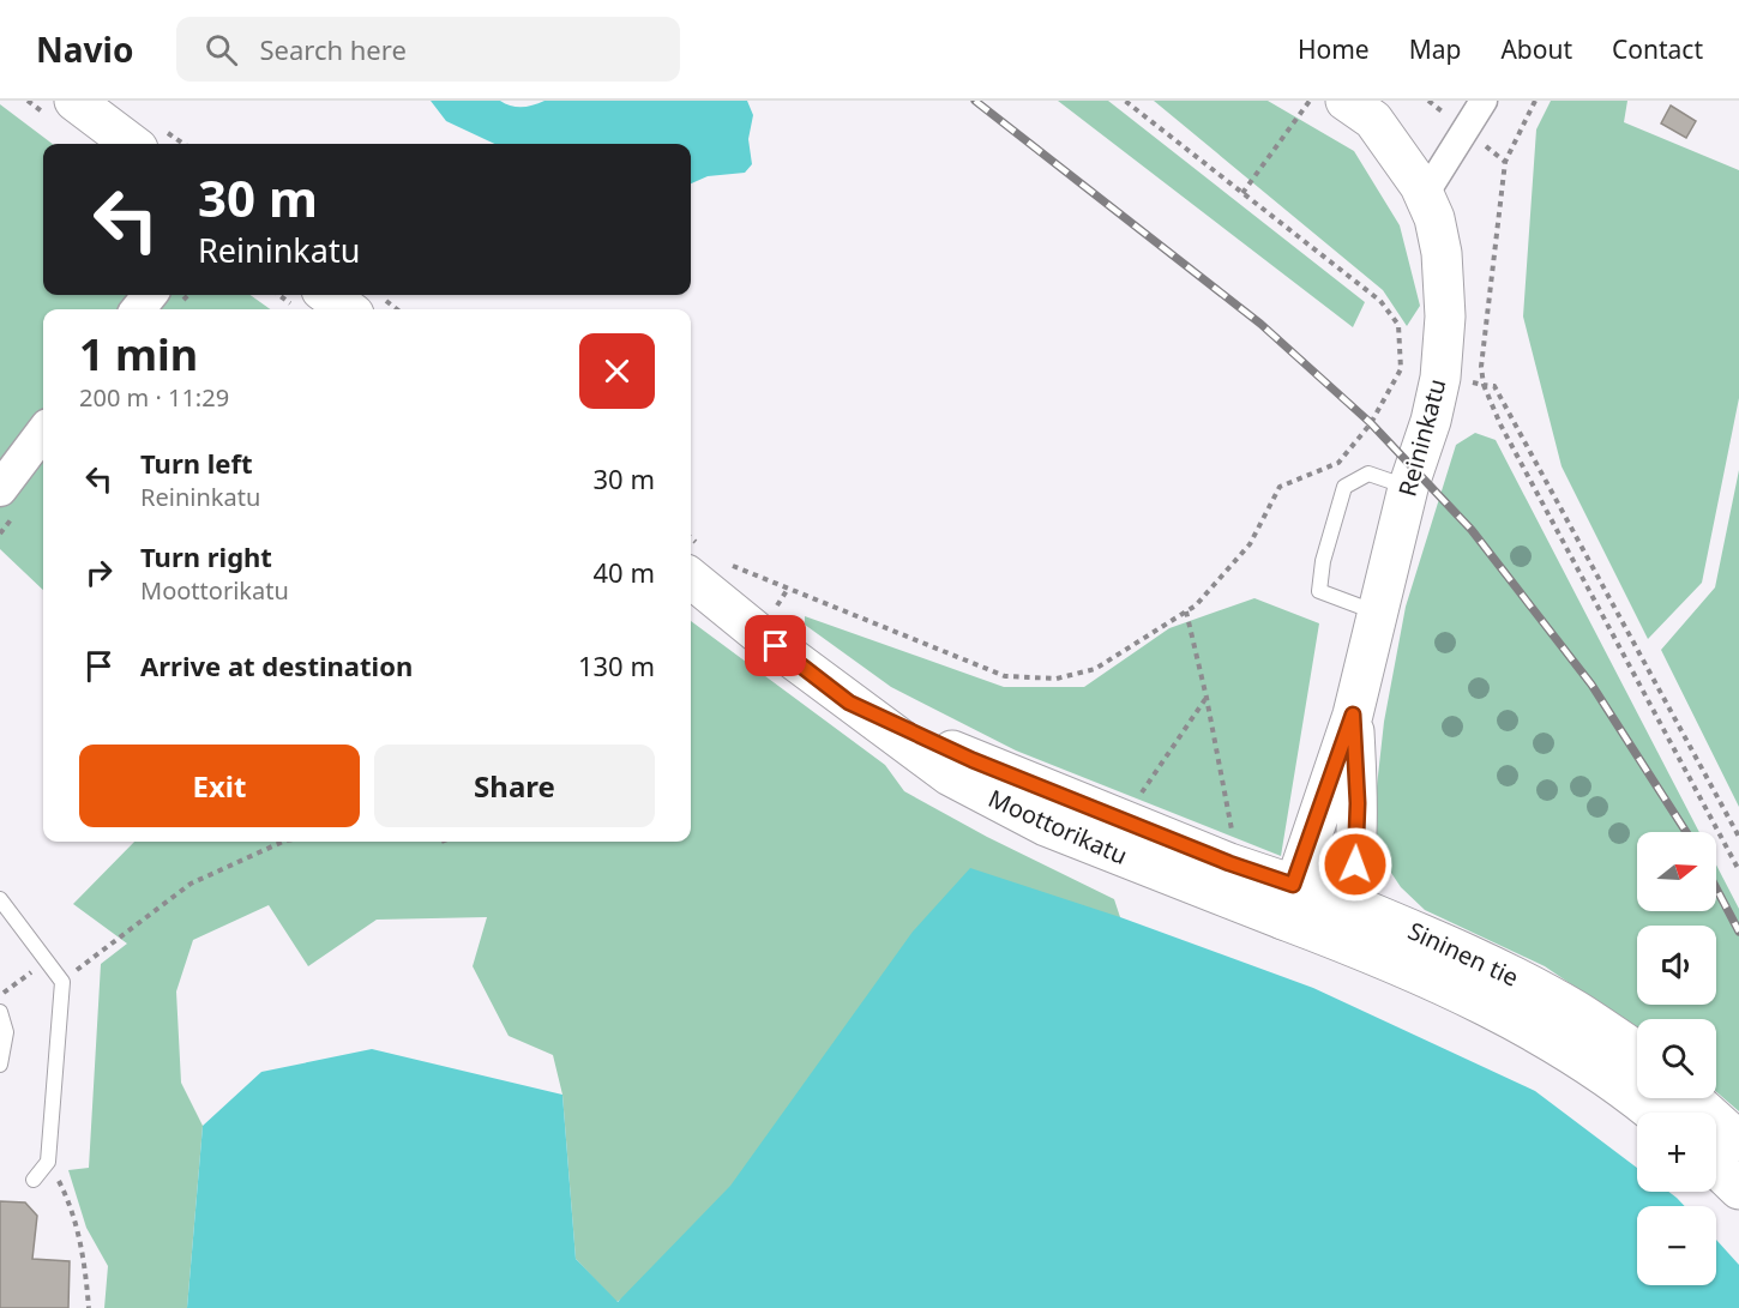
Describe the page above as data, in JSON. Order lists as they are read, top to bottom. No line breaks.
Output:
{"streets":{"main road":["Reininkatu","Moottorikatu","Sininen tie"]},"crossings":[["Reininkatu","Moottorikatu"],["Reininkatu","Sininen tie"],["Moottorikatu","Sininen tie"]],"north":"right","page":{"header":"Navio","search":"Search here","nav":["Home","Map","About","Contact"],"turn":["30 m","Reininkatu"],"heading":["1 min","200 m · 11:29"],"list":[{"name":"Turn left","note":"Reininkatu","value":"30 m"},{"name":"Turn right","note":"Moottorikatu","value":"40 m"},{"name":"Arrive at destination","value":"130 m"}],"buttons":["Exit","Share"],"map_buttons":["+","−"]}}
